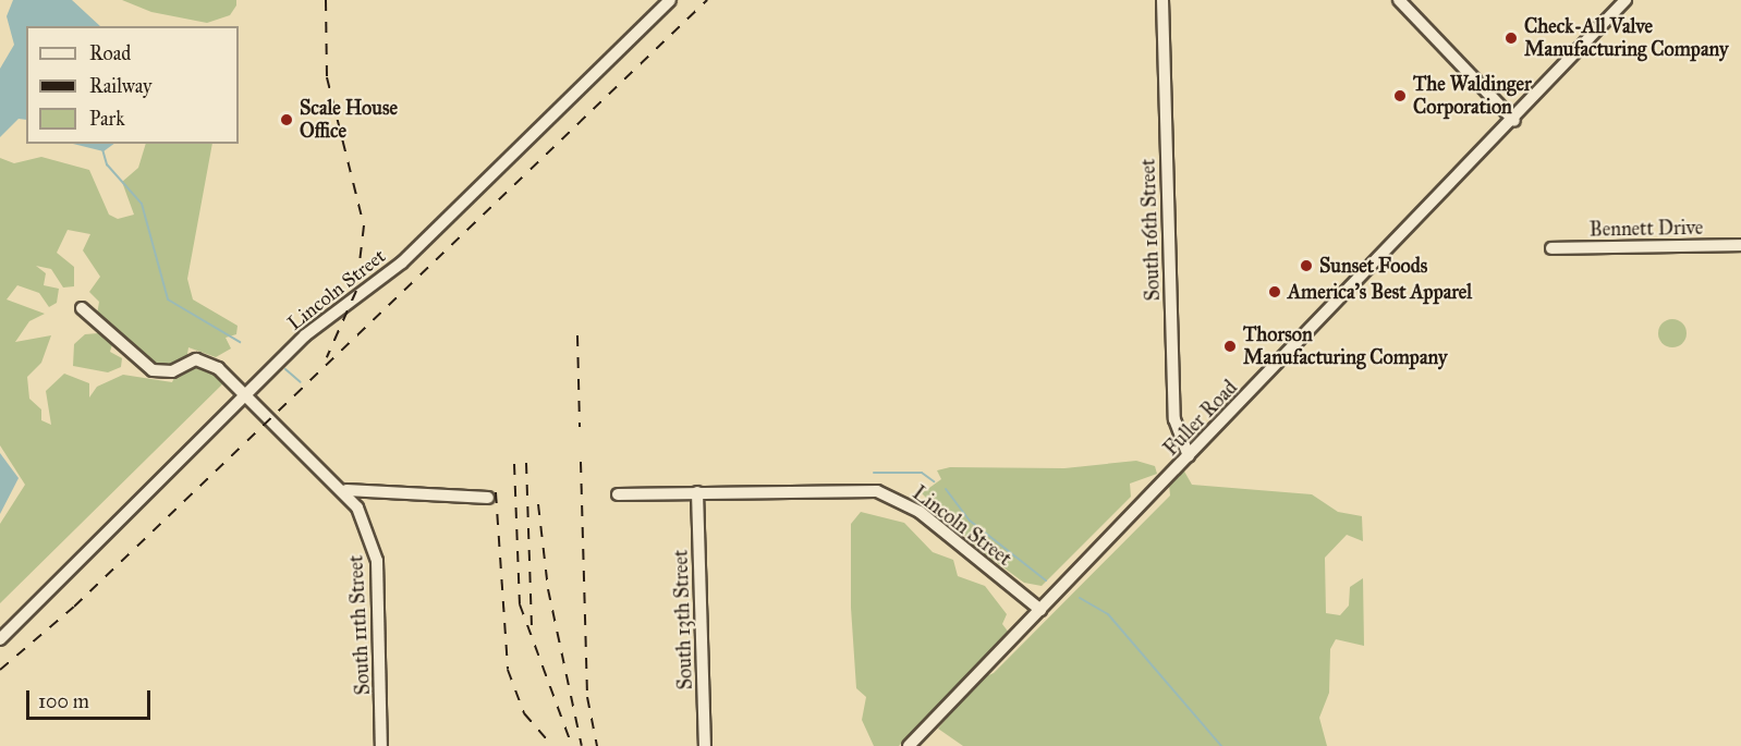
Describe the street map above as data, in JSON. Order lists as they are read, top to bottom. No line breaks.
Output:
{"streets":{"street":["Bennett Drive","South 16th Street","Lincoln Street","Fuller Road","South 13th Street","South 11th Street"]},"crossings":[["South 16th Street","Fuller Road"],["Lincoln Street","Fuller Road"],["Lincoln Street","South 13th Street"],["Lincoln Street","South 11th Street"]],"places":["Check-All Valve Manufacturing Company","The Waldinger Corporation","Scale House Office","Sunset Foods","America's Best Apparel","Thorson Manufacturing Company"],"legend":["Road","Railway","Park"],"scale_bar":"100 m"}
